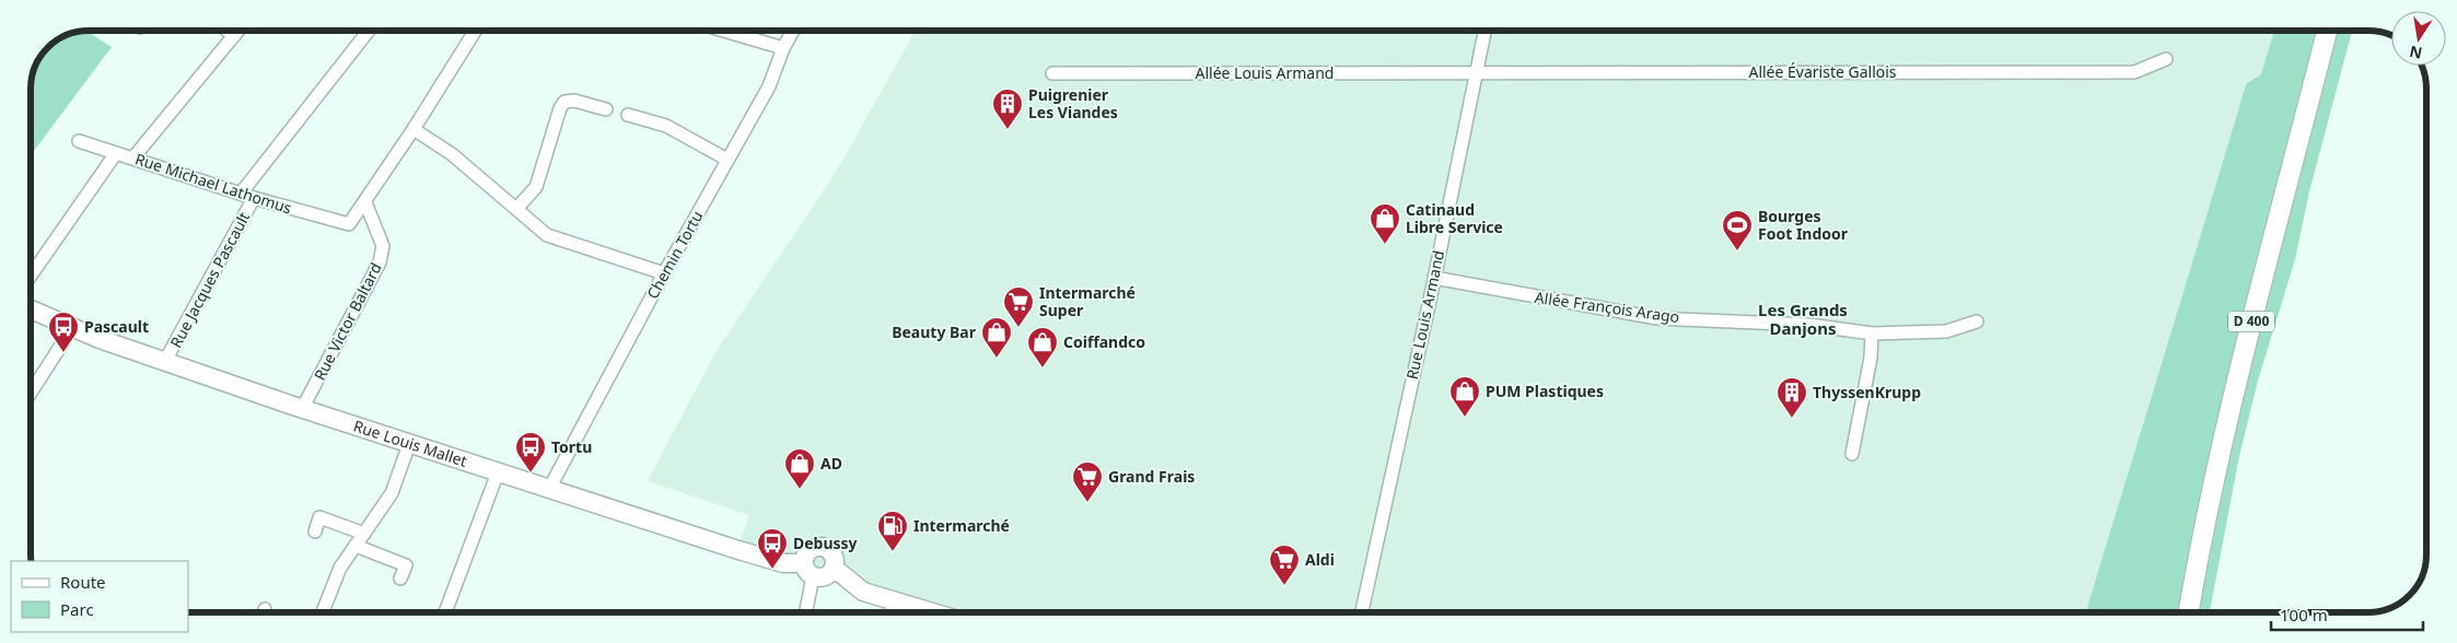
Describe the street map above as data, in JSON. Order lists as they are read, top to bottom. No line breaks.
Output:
{"streets":{"main road":["D 400","Rue Louis Mallet"],"street":["Allée Évariste Gallois","Allée Louis Armand","Rue Michael Lathomus","Chemin Tortu","Rue Jacques Pascault","Allée François Arago","Rue Louis Armand","Rue Victor Baltard"]},"crossings":[["Allée Évariste Gallois","Allée Louis Armand"],["Allée Évariste Gallois","Rue Louis Armand"],["Allée Louis Armand","Rue Louis Armand"],["Rue Michael Lathomus","Rue Jacques Pascault"],["Rue Michael Lathomus","Rue Victor Baltard"],["Chemin Tortu","Rue Louis Mallet"],["Rue Jacques Pascault","Rue Louis Mallet"],["Allée François Arago","Rue Louis Armand"],["Rue Victor Baltard","Rue Louis Mallet"]],"districts":["Les Grands Danjons"],"places":{"building":["Puigrenier Les Viandes","ThyssenKrupp"],"shop":["Catinaud Libre Service","Beauty Bar","Coiffandco","PUM Plastiques","AD"],"sports":["Bourges Foot Indoor"],"supermarket":["Intermarché Super","Grand Frais","Aldi"],"bus stop":["Pascault","Tortu","Debussy"],"fuel station":["Intermarché"]},"legend":["Route","Parc"],"scale_bar":"100 m","north":"bottom"}
